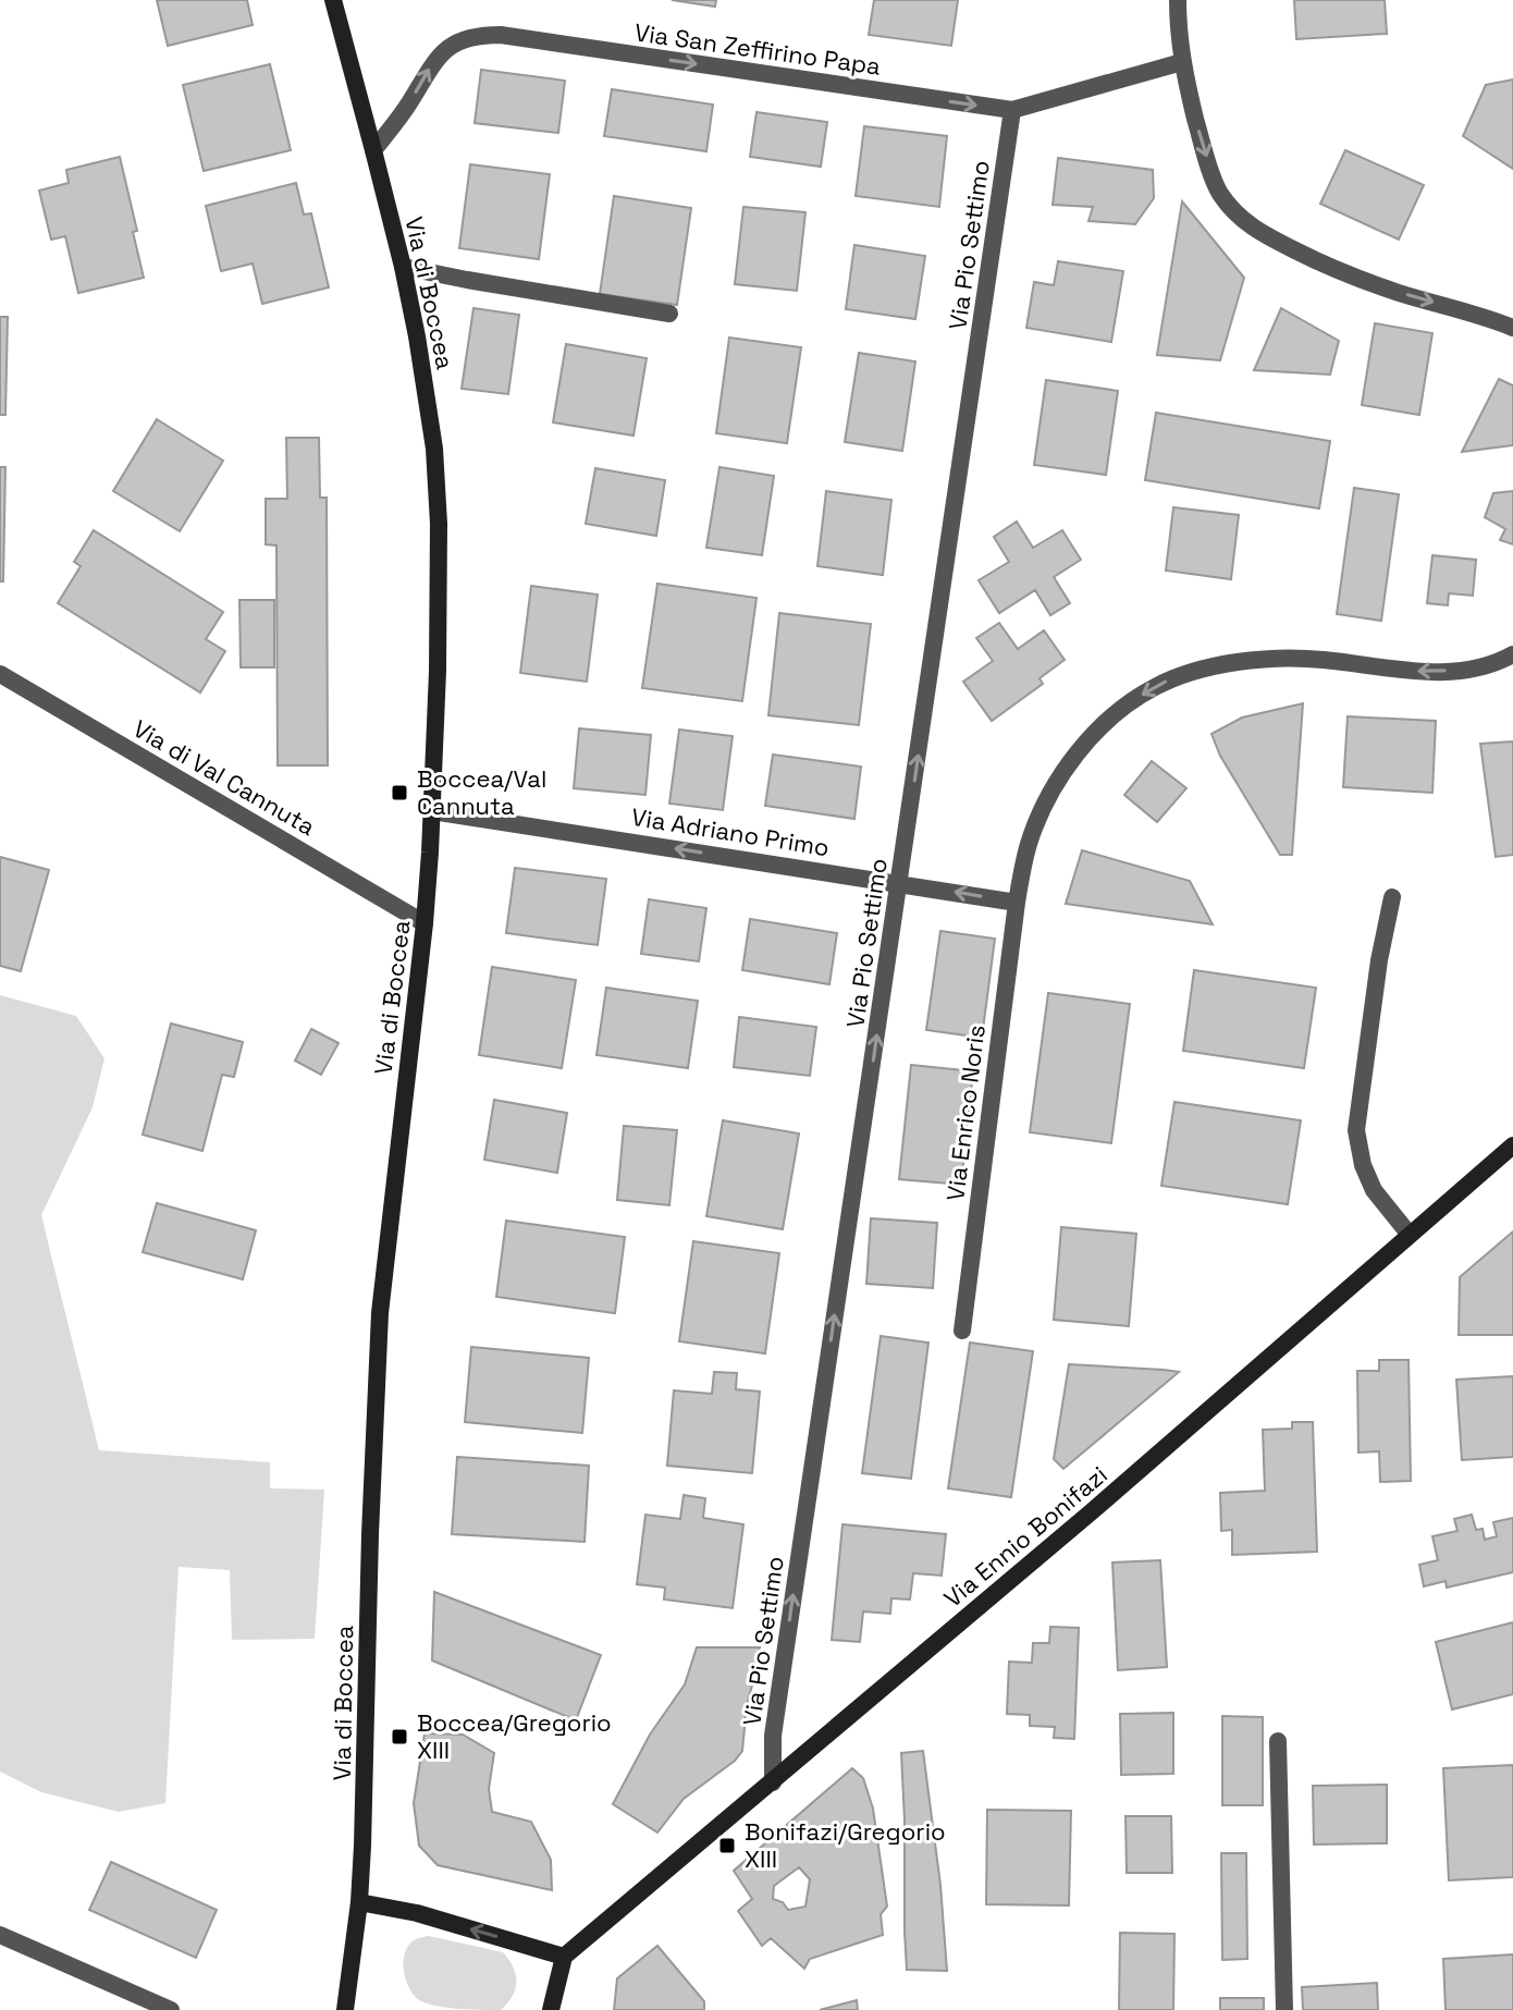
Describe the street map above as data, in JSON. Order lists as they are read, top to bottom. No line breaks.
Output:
{"streets":{"main road":["Via di Boccea","Via Ennio Bonifazi"],"street":["Via San Zeffirino Papa","Via Pio Settimo","Via di Val Cannuta","Via Adriano Primo","Via Enrico Noris"]},"crossings":[["Via San Zeffirino Papa","Via Pio Settimo"],["Via San Zeffirino Papa","Via di Boccea"],["Via Pio Settimo","Via Adriano Primo"],["Via Pio Settimo","Via Ennio Bonifazi"],["Via di Boccea","Via di Val Cannuta"],["Via di Boccea","Via Adriano Primo"],["Via Adriano Primo","Via Enrico Noris"]],"one_way":["Via San Zeffirino Papa","Via Pio Settimo","Via Adriano Primo"],"places":{"transit":["Boccea/Val Cannuta","Boccea/Gregorio XIII","Bonifazi/Gregorio XIII"]}}
